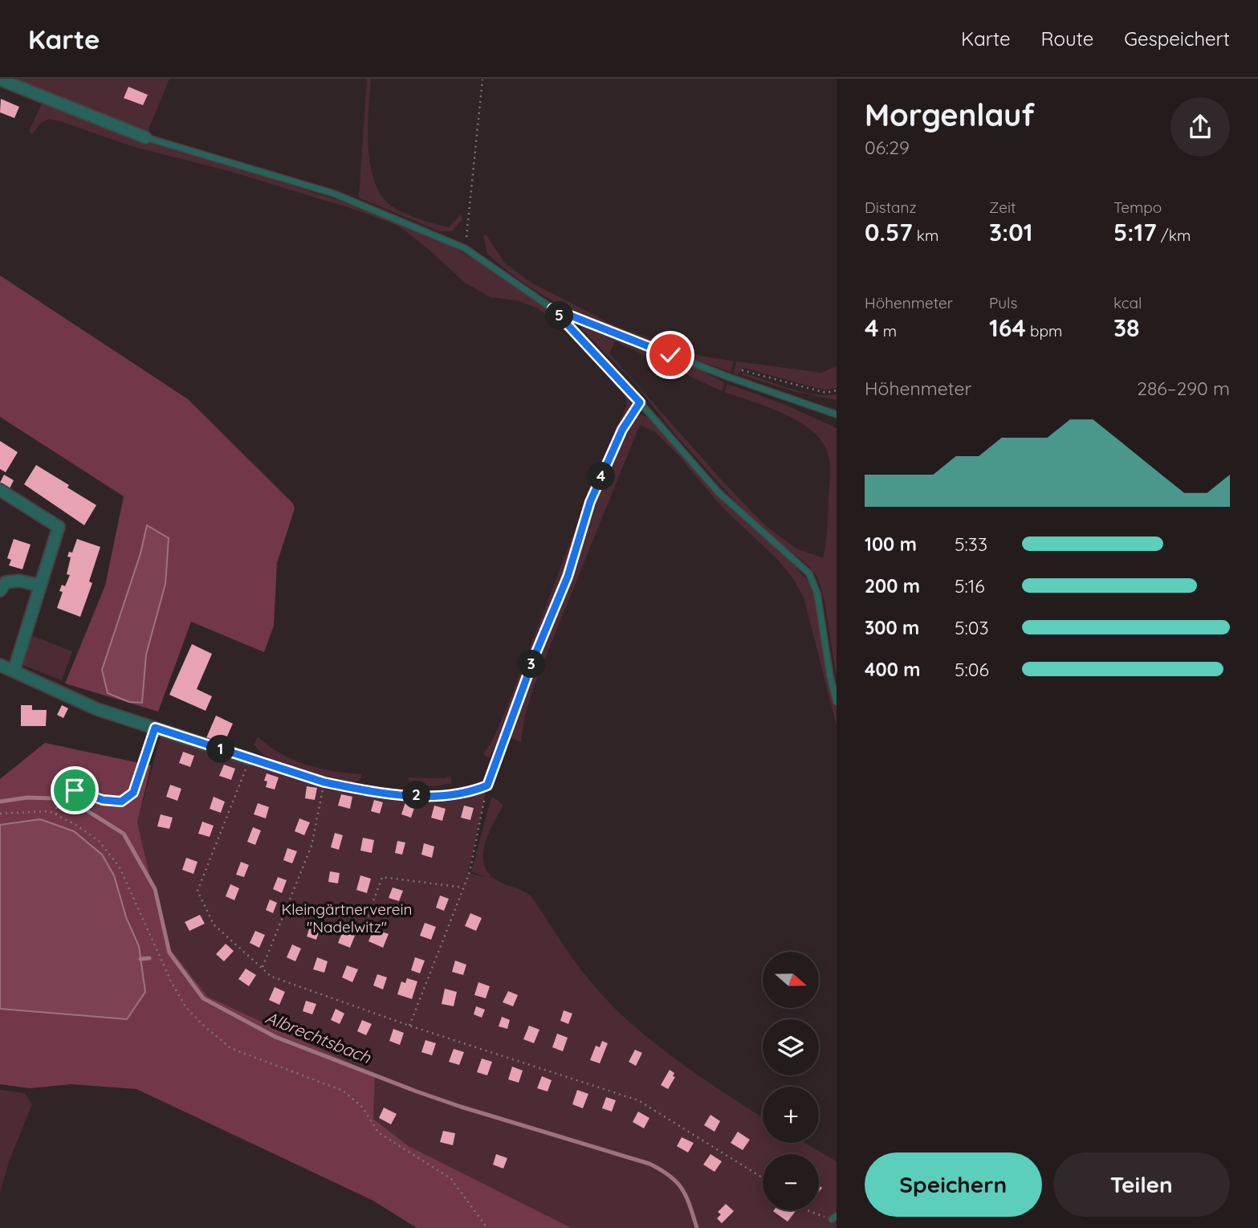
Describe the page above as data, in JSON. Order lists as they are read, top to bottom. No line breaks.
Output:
{"water":["Albrechtsbach"],"parks":["Kleingärtnerverein \"Nadelwitz\""],"north":"right","page":{"header":"Karte","nav":["Karte","Route","Gespeichert"],"heading":["Morgenlauf","06:29"],"stats":[["Distanz","0.57 km"],["Zeit","3:01"],["Tempo","5:17 /km"],["Höhenmeter","4 m"],["Puls","164 bpm"],["kcal","38"]],"pins":["5","4","3","1","2"],"chart":["Höhenmeter","286–290 m"],"list":[{"name":"100 m","note":"5:33"},{"name":"200 m","note":"5:16"},{"name":"300 m","note":"5:03"},{"name":"400 m","note":"5:06"}],"map_buttons":["+","−"],"buttons":["Speichern","Teilen"]}}
